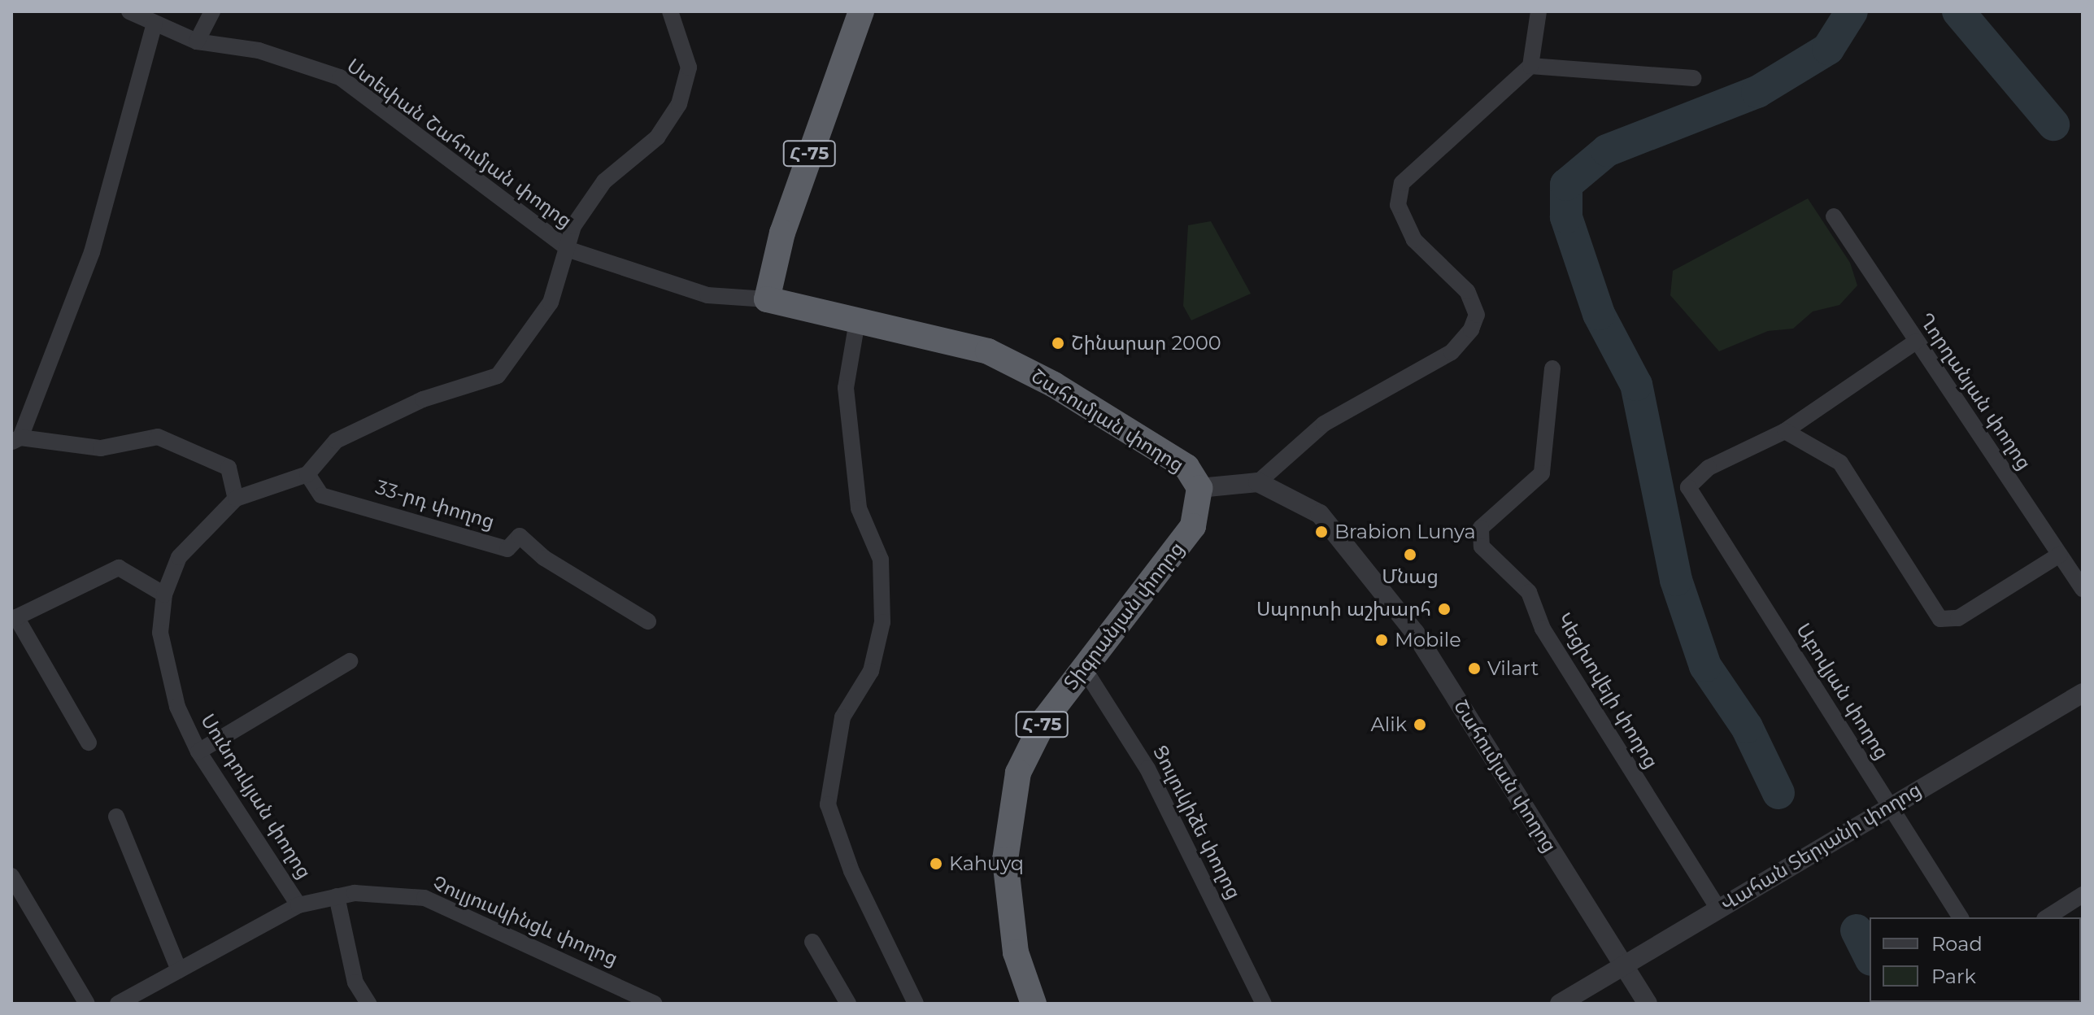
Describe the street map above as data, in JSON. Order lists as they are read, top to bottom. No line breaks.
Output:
{"streets":{"highway":["Հ-75","Շահումյան փողոց","Տիգրանյան փողոց"],"street":["Ստեփան Շահումյան փողոց","Ղորղանյան փողոց","33-րդ փողոց","Կեցխովելի փողոց","Աբովյան փողոց","Սունդուկյան փողոց","Ցուլուկիձե փողոց","Վահան Տերյանի փողոց","Չուլյուսկինցև փողոց"]},"crossings":[["Ստեփան Շահումյան փողոց","Հ-75"],["Ստեփան Շահումյան փողոց","Շահումյան փողոց"],["Հ-75","Շահումյան փողոց"],["Շահումյան փողոց","Տիգրանյան փողոց"],["Շահումյան փողոց","Վահան Տերյանի փողոց"],["Տիգրանյան փողոց","Ցուլուկիձե փողոց"],["Կեցխովելի փողոց","Վահան Տերյանի փողոց"],["Աբովյան փողոց","Վահան Տերյանի փողոց"],["Սունդուկյան փողոց","Չուլյուսկինցև փողոց"]],"places":["Շինարար 2000","Brabion Lunya","Մնաց","Սպորտի աշխարհ","Mobile","Vilart","Alik","Kahuyq"],"legend":["Road","Park"]}
